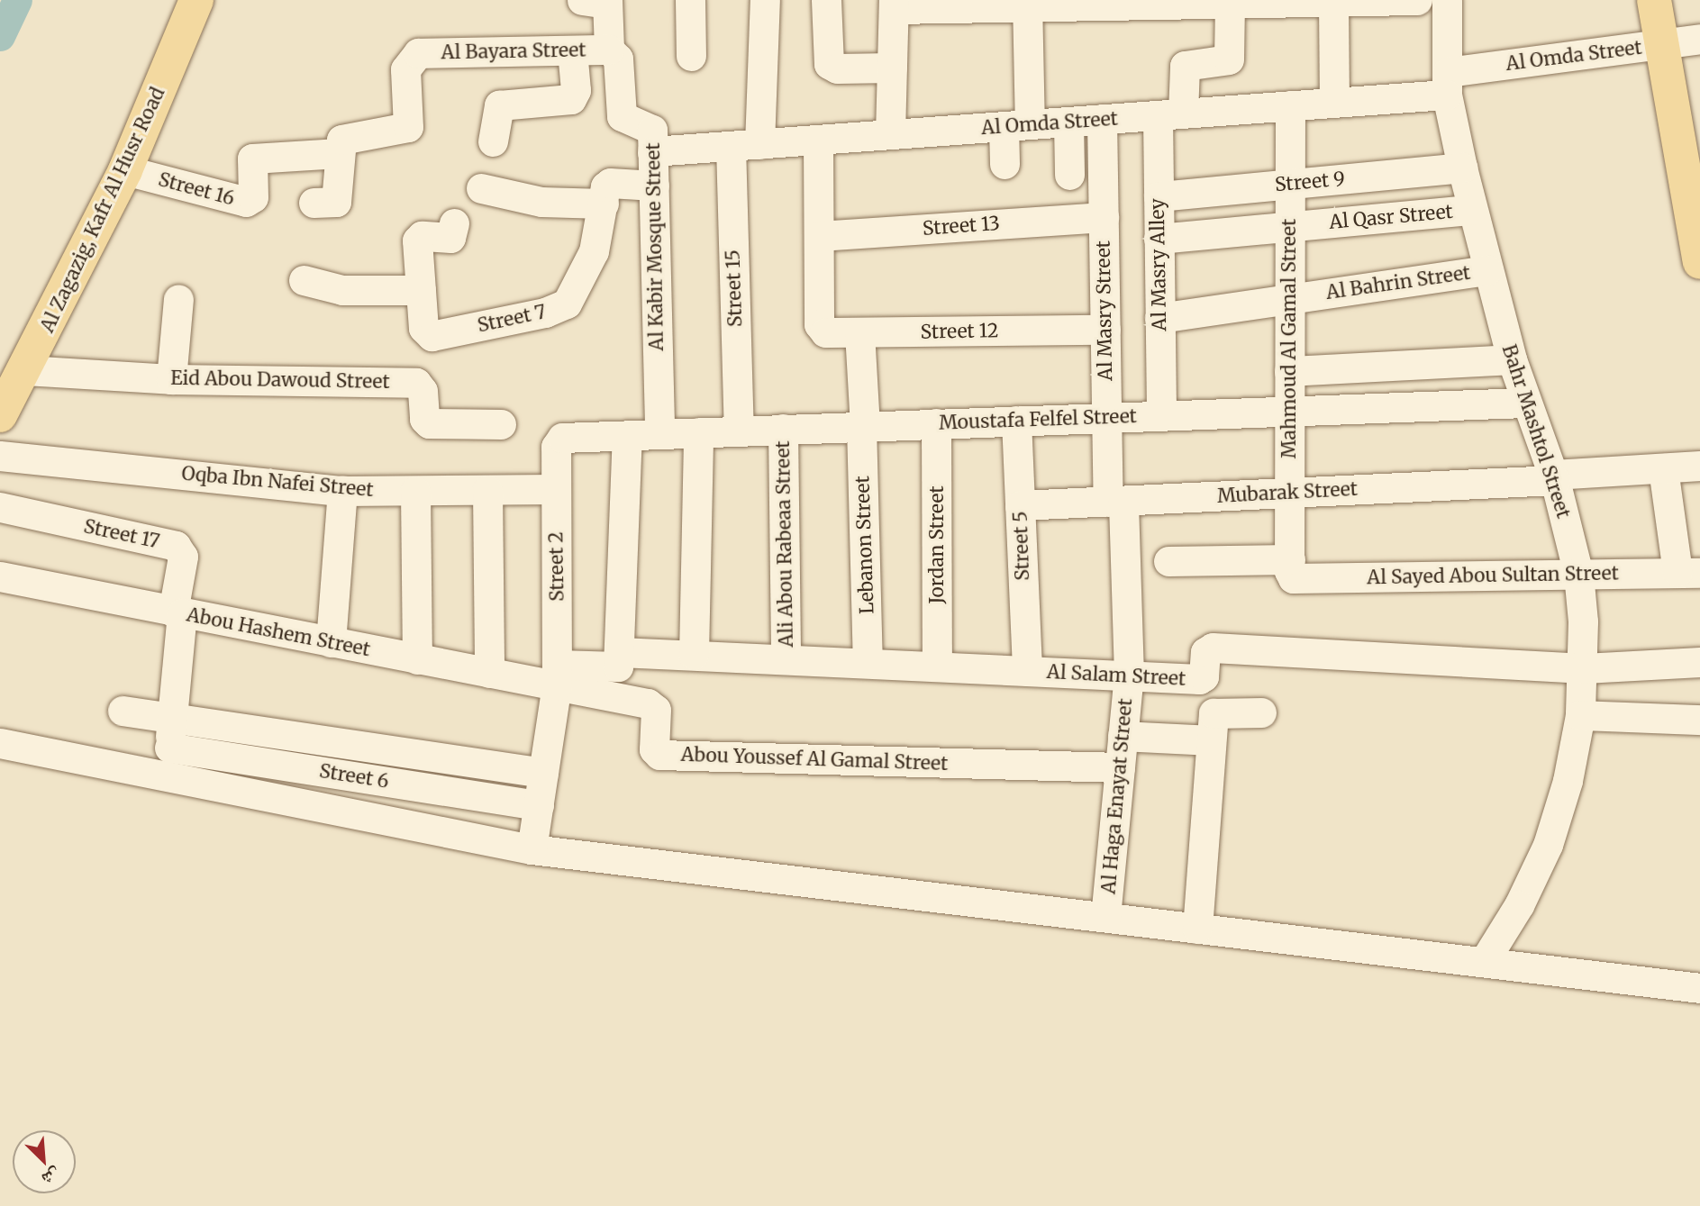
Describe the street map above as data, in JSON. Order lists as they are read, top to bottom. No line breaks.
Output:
{"streets":{"main road":["Al Zagazig, Kafr Al Husr Road"],"street":["Al Bayara Street","Al Omda Street","Street 9","Street 16","Al Qasr Street","Street 13","Al Kabir Mosque Street","Al Masry Alley","Al Bahrin Street","Street 15","Al Masry Street","Street 7","Street 12","Mahmoud Al Gamal Street","Eid Abou Dawoud Street","Moustafa Felfel Street","Bahr Mashtol Street","Oqba Ibn Nafei Street","Mubarak Street","Street 17","Ali Abou Rabeaa Street","Lebanon Street","Jordan Street","Street 5","Street 2","Al Sayed Abou Sultan Street","Abou Hashem Street","Al Salam Street","Abou Youssef Al Gamal Street","Street 6","Al Haga Enayat Street"]},"crossings":[["Al Bayara Street","Street 16"],["Al Bayara Street","Al Kabir Mosque Street"],["Al Omda Street","Al Kabir Mosque Street"],["Al Omda Street","Al Masry Alley"],["Al Omda Street","Street 15"],["Al Omda Street","Al Masry Street"],["Al Omda Street","Mahmoud Al Gamal Street"],["Al Omda Street","Bahr Mashtol Street"],["Street 9","Al Masry Alley"],["Street 9","Mahmoud Al Gamal Street"],["Street 9","Bahr Mashtol Street"],["Street 16","Al Zagazig, Kafr Al Husr Road"],["Al Zagazig, Kafr Al Husr Road","Eid Abou Dawoud Street"],["Al Qasr Street","Al Masry Alley"],["Al Qasr Street","Mahmoud Al Gamal Street"],["Al Qasr Street","Bahr Mashtol Street"],["Street 13","Al Masry Street"],["Street 13","Street 12"],["Al Kabir Mosque Street","Street 7"],["Al Kabir Mosque Street","Moustafa Felfel Street"],["Al Masry Alley","Al Bahrin Street"],["Al Masry Alley","Moustafa Felfel Street"],["Al Bahrin Street","Mahmoud Al Gamal Street"],["Al Bahrin Street","Bahr Mashtol Street"],["Street 15","Moustafa Felfel Street"],["Al Masry Street","Street 12"],["Al Masry Street","Moustafa Felfel Street"],["Al Masry Street","Mubarak Street"],["Al Masry Street","Al Salam Street"],["Al Masry Street","Al Haga Enayat Street"],["Street 12","Lebanon Street"],["Mahmoud Al Gamal Street","Moustafa Felfel Street"],["Mahmoud Al Gamal Street","Mubarak Street"],["Mahmoud Al Gamal Street","Al Sayed Abou Sultan Street"],["Moustafa Felfel Street","Bahr Mashtol Street"],["Moustafa Felfel Street","Ali Abou Rabeaa Street"],["Moustafa Felfel Street","Lebanon Street"],["Moustafa Felfel Street","Jordan Street"],["Moustafa Felfel Street","Street 5"],["Moustafa Felfel Street","Street 2"],["Bahr Mashtol Street","Mubarak Street"],["Bahr Mashtol Street","Al Sayed Abou Sultan Street"],["Bahr Mashtol Street","Al Salam Street"],["Oqba Ibn Nafei Street","Street 2"],["Mubarak Street","Street 5"],["Street 17","Abou Hashem Street"],["Ali Abou Rabeaa Street","Al Salam Street"],["Lebanon Street","Al Salam Street"],["Jordan Street","Al Salam Street"],["Street 5","Al Salam Street"],["Street 2","Abou Hashem Street"],["Street 2","Abou Youssef Al Gamal Street"],["Street 2","Street 6"],["Abou Hashem Street","Abou Youssef Al Gamal Street"],["Al Salam Street","Al Haga Enayat Street"],["Abou Youssef Al Gamal Street","Al Haga Enayat Street"]],"north":"bottom right"}
